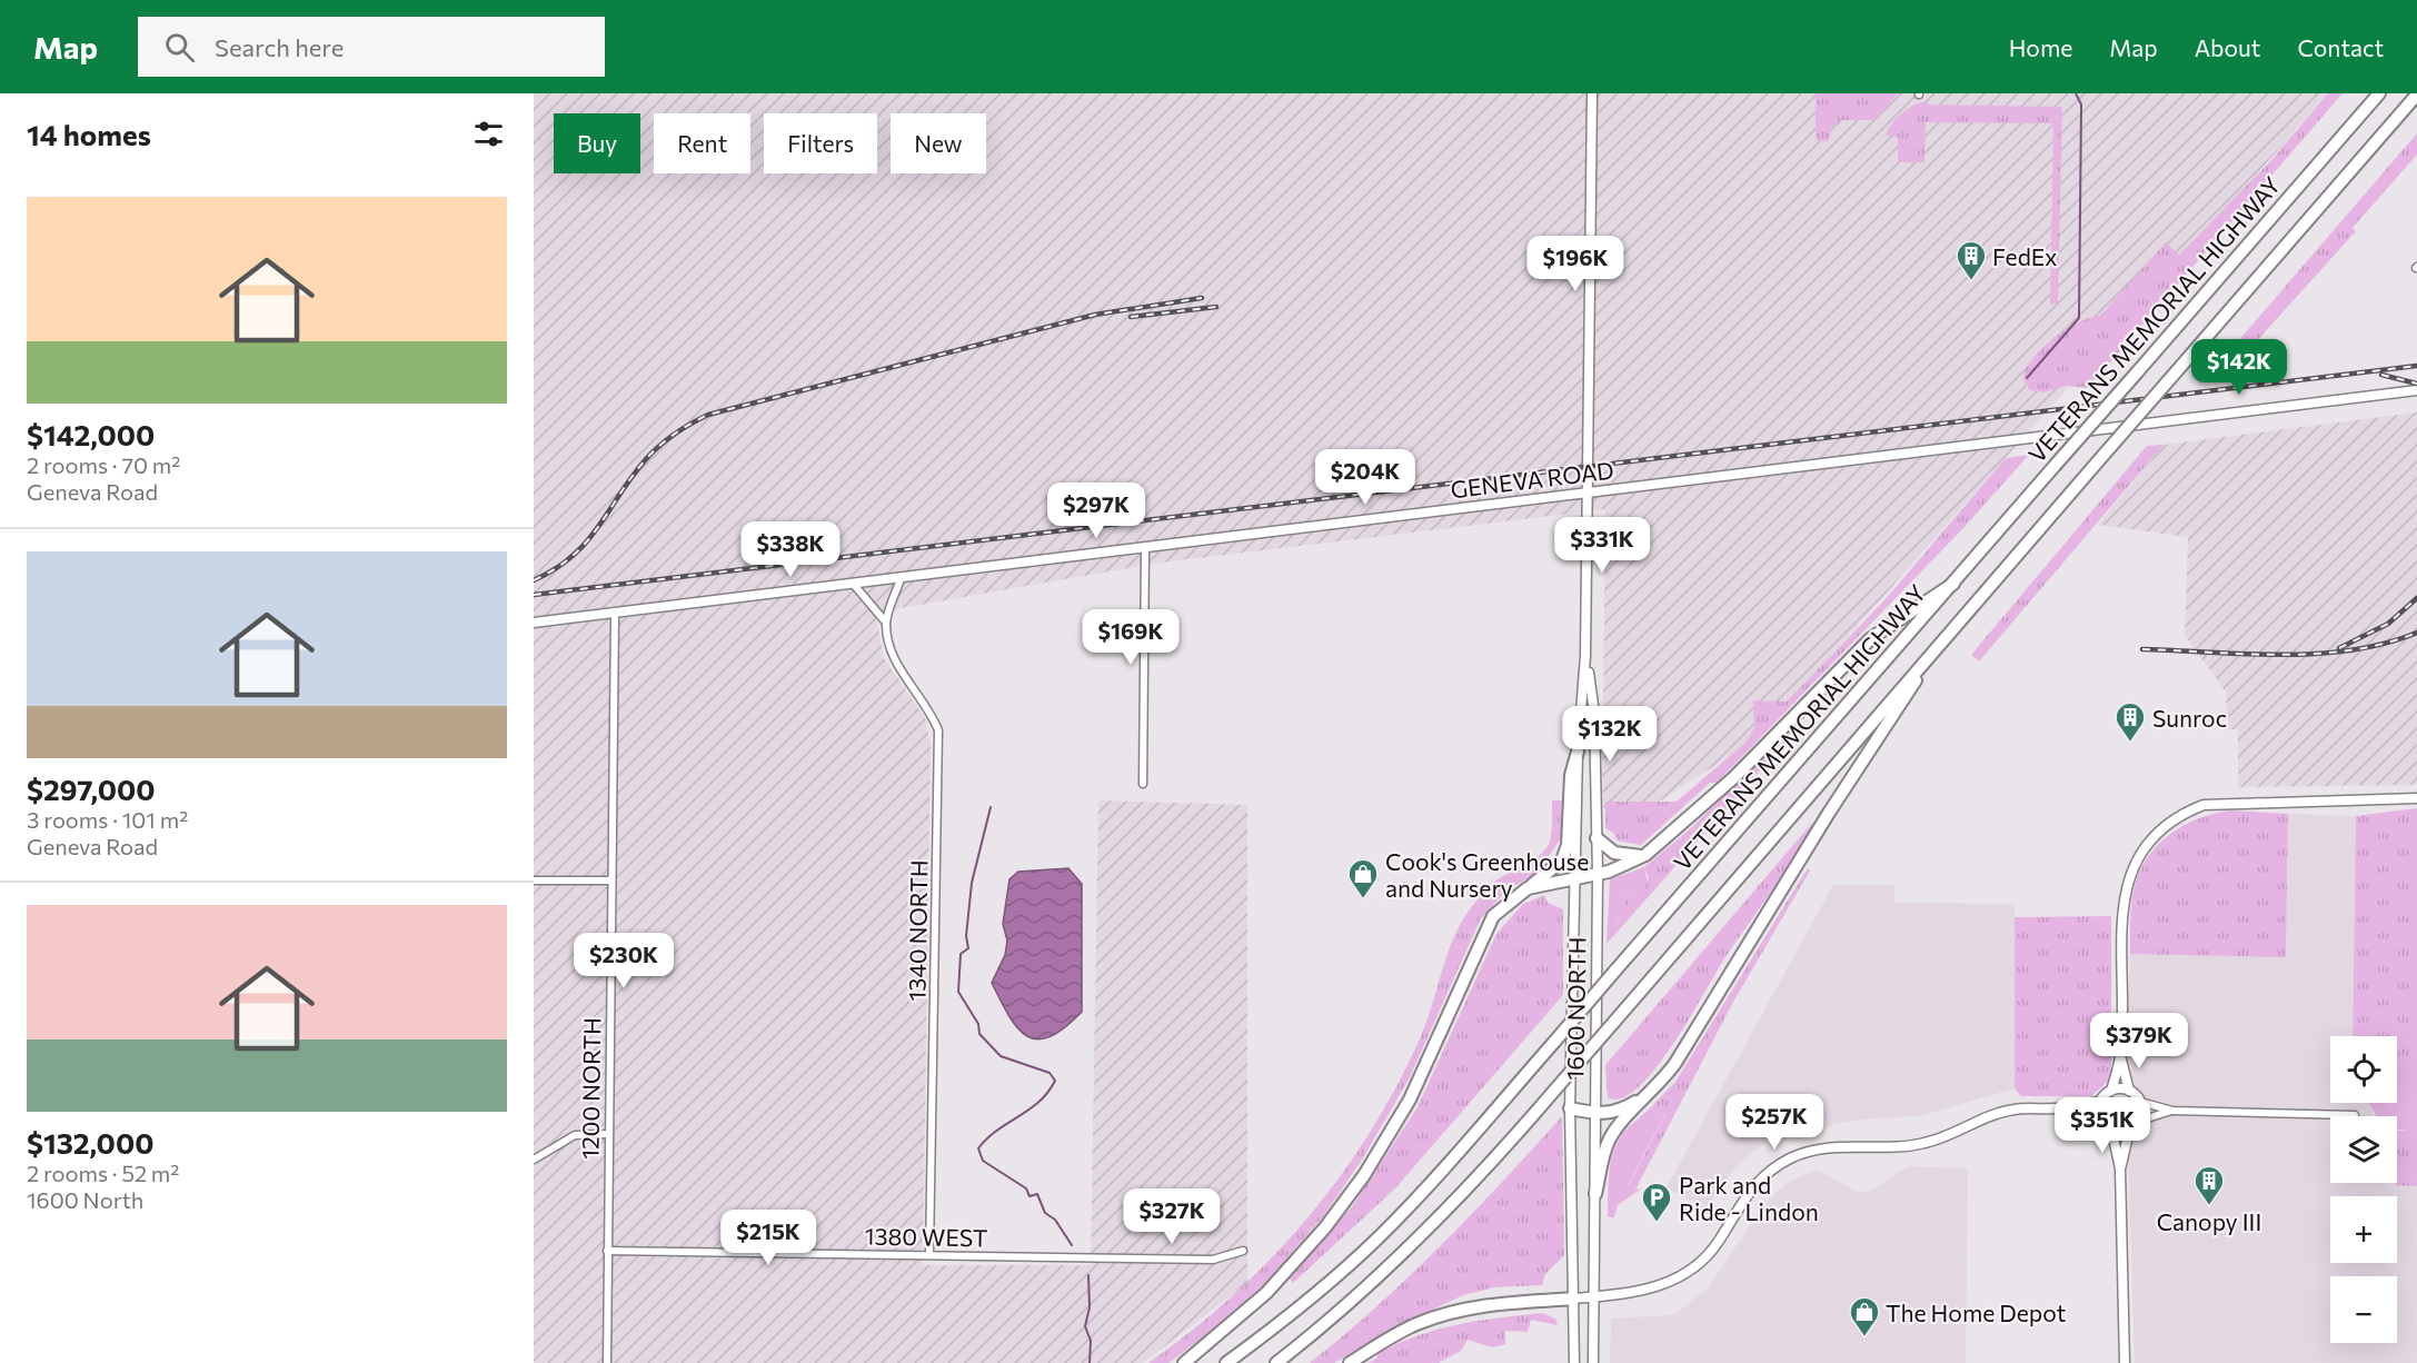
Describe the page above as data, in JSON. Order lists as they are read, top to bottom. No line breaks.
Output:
{"streets":{"highway":["VETERANS MEMORIAL HIGHWAY"],"main road":["GENEVA ROAD","1600 NORTH"],"street":["1340 NORTH","1200 NORTH","1380 WEST"]},"crossings":[["GENEVA ROAD","1600 NORTH"],["GENEVA ROAD","1200 NORTH"],["1340 NORTH","1380 WEST"],["1200 NORTH","1380 WEST"]],"places":{"building":["FedEx","Sunroc","Canopy III"],"shop":["Cook's Greenhouse and Nursery","The Home Depot"],"parking":["Park and Ride - Lindon"]},"page":{"header":"Map","search":"Search here","nav":["Home","Map","About","Contact"],"heading":"14 homes","chip":["Buy","Rent","Filters","New"],"list":[{"name":"$142,000","note":"2 rooms · 70 m² · Geneva Road"},{"name":"$297,000","note":"3 rooms · 101 m² · Geneva Road"},{"name":"$132,000","note":"2 rooms · 52 m² · 1600 North"}],"price":["$196K","$142K","$204K","$297K","$331K","$338K","$169K","$132K","$230K","$379K","$257K","$351K","$327K","$215K"],"map_buttons":["+","−"]}}
